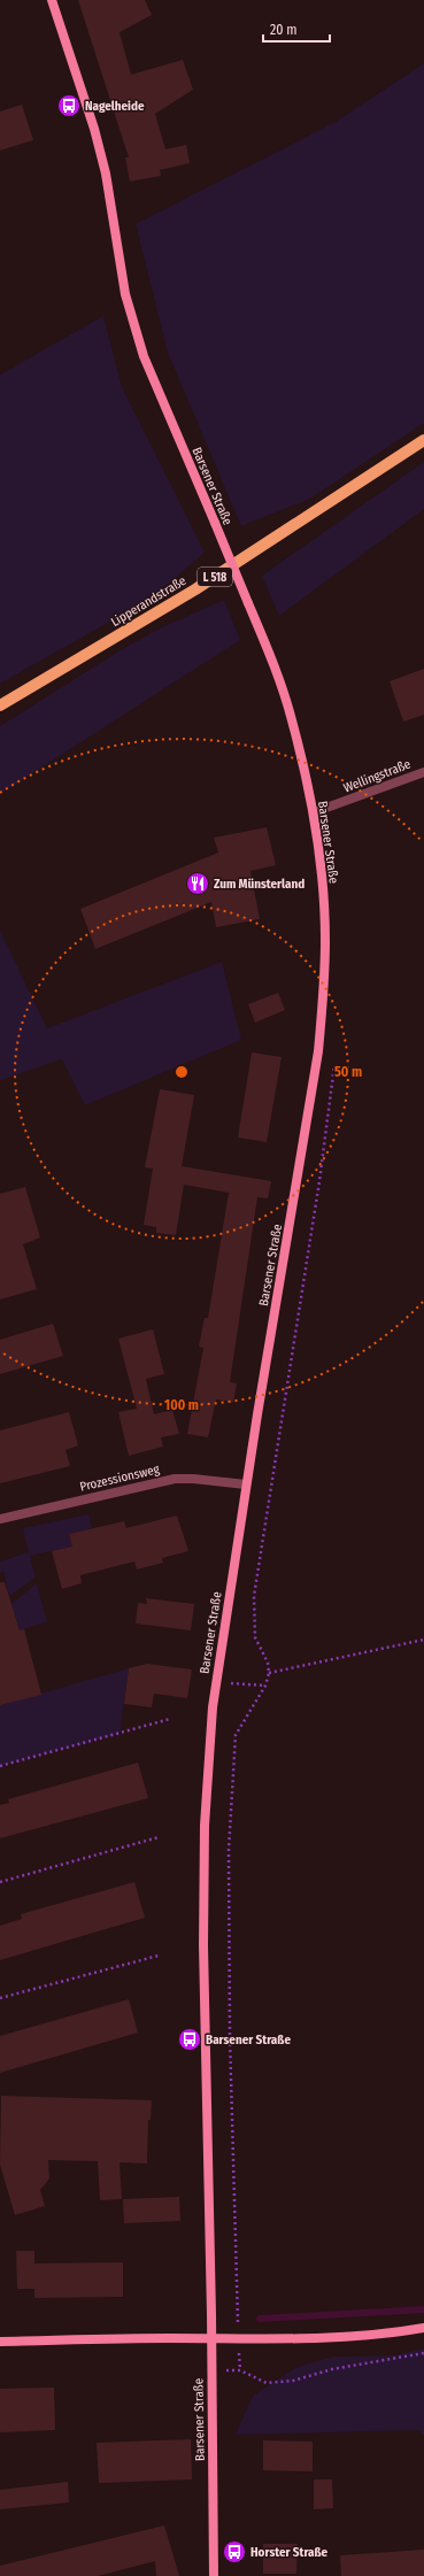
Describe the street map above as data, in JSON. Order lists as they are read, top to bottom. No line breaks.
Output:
{"streets":{"main road":["L 518","Lipperandstraße"],"street":["Barsener Straße","Wellingstraße","Prozessionsweg"]},"crossings":[["Barsener Straße","Wellingstraße"],["Barsener Straße","Prozessionsweg"]],"places":{"bus stop":["Nagelheide","Barsener Straße","Horster Straße"],"restaurant":["Zum Münsterland"]},"scale_bar":"20 m","rings":["50 m","100 m"]}
